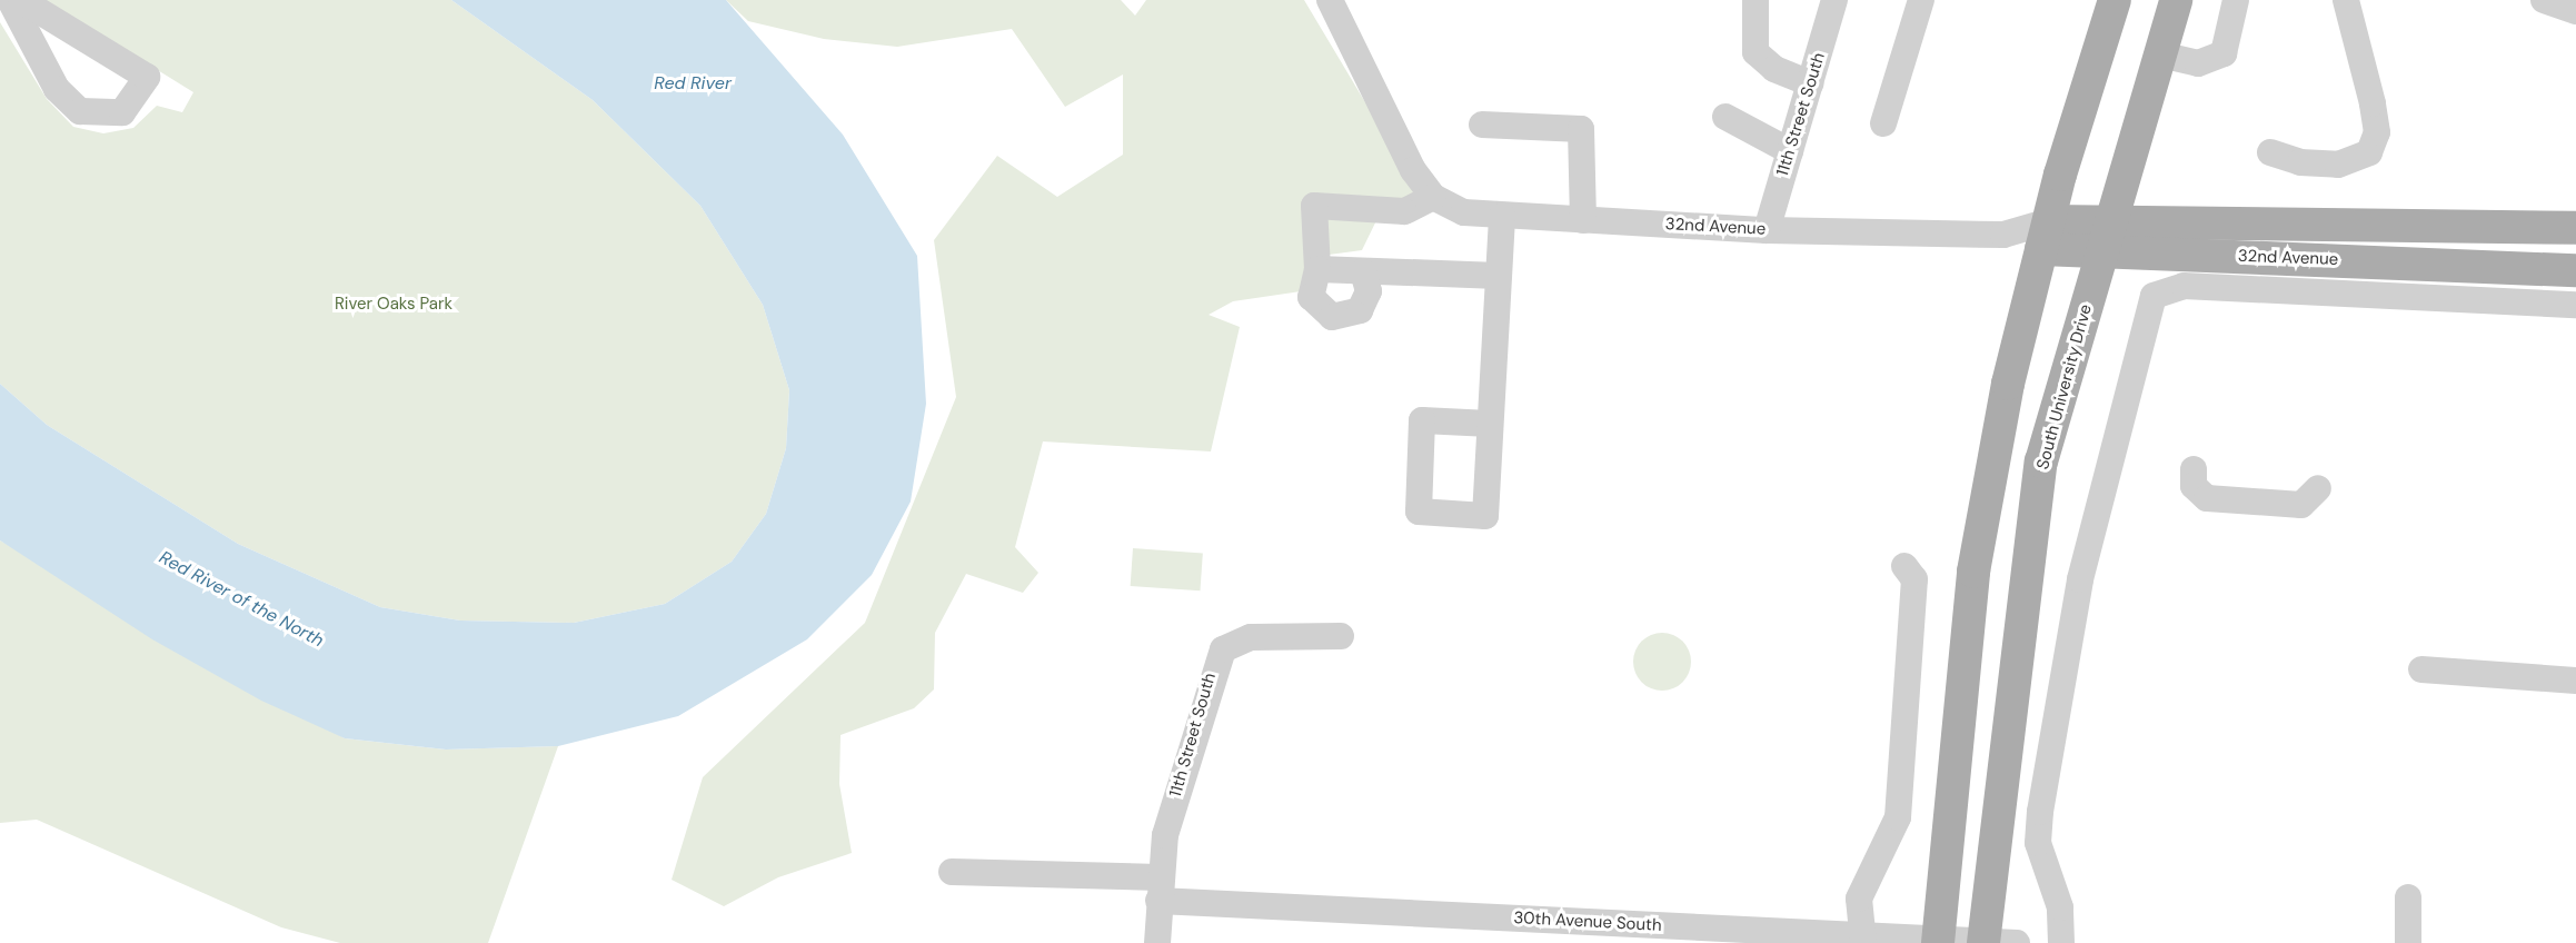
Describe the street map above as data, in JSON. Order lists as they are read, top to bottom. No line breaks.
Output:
{"streets":{"main road":["32nd Avenue","South University Drive"],"street":["11th Street South","30th Avenue South"]},"crossings":[["11th Street South","32nd Avenue"],["11th Street South","30th Avenue South"],["32nd Avenue","South University Drive"],["South University Drive","30th Avenue South"]],"water":["Red River","Red River of the North"],"parks":["River Oaks Park"]}
